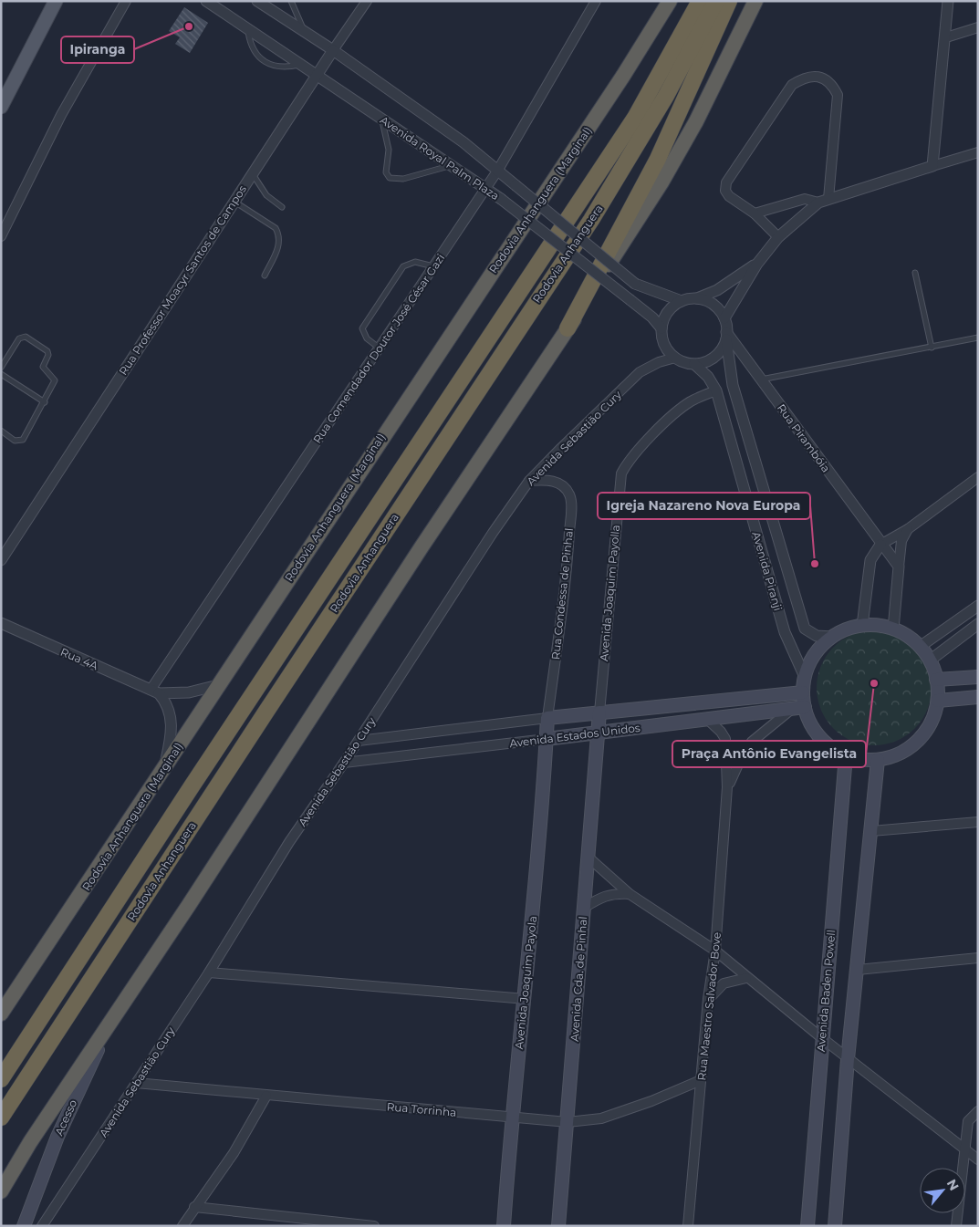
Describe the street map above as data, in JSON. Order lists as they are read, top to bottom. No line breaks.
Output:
{"streets":{"highway":["Rodovia Anhanguera (Marginal)","Rodovia Anhanguera"],"main road":["Avenida Joaquim Payolla","Rua Condessa de Pinhal","Avenida Estados Unidos","Avenida Cda. de Pinhal","Avenida Joaquim Payola","Avenida Baden Powell","Acesso"],"street":["Avenida Royal Palm Plaza","Rua Professor Moacyr Santos de Campos","Rua Comendador Doutor José César Gazi","Avenida Sebastião Cury","Rua Pirambóia","Avenida Piranji","Rua 4A","Rua Maestro Salvador Bove","Rua Torrinha"]},"crossings":[["Avenida Royal Palm Plaza","Rua Professor Moacyr Santos de Campos"],["Avenida Royal Palm Plaza","Rua Comendador Doutor José César Gazi"],["Avenida Royal Palm Plaza","Avenida Sebastião Cury"],["Avenida Royal Palm Plaza","Rua Pirambóia"],["Avenida Royal Palm Plaza","Avenida Piranji"],["Rodovia Anhanguera (Marginal)","Rua 4A"],["Rua Comendador Doutor José César Gazi","Rua 4A"],["Avenida Sebastião Cury","Rua Pirambóia"],["Avenida Sebastião Cury","Avenida Piranji"],["Avenida Sebastião Cury","Rua Condessa de Pinhal"],["Avenida Sebastião Cury","Avenida Estados Unidos"],["Avenida Sebastião Cury","Rua Torrinha"],["Rua Pirambóia","Avenida Piranji"],["Avenida Piranji","Avenida Joaquim Payolla"],["Avenida Piranji","Avenida Estados Unidos"],["Avenida Piranji","Avenida Baden Powell"],["Avenida Piranji","Rua Maestro Salvador Bove"],["Avenida Joaquim Payolla","Avenida Estados Unidos"],["Avenida Joaquim Payolla","Avenida Cda. de Pinhal"],["Rua Condessa de Pinhal","Avenida Estados Unidos"],["Rua Condessa de Pinhal","Avenida Joaquim Payola"],["Avenida Estados Unidos","Avenida Cda. de Pinhal"],["Avenida Estados Unidos","Avenida Joaquim Payola"],["Avenida Estados Unidos","Avenida Baden Powell"],["Avenida Estados Unidos","Rua Maestro Salvador Bove"],["Avenida Cda. de Pinhal","Rua Torrinha"],["Avenida Joaquim Payola","Rua Torrinha"],["Avenida Baden Powell","Rua Maestro Salvador Bove"],["Rua Maestro Salvador Bove","Rua Torrinha"]],"places":["Ipiranga","Igreja Nazareno Nova Europa","Praça Antônio Evangelista"],"north":"top right"}
